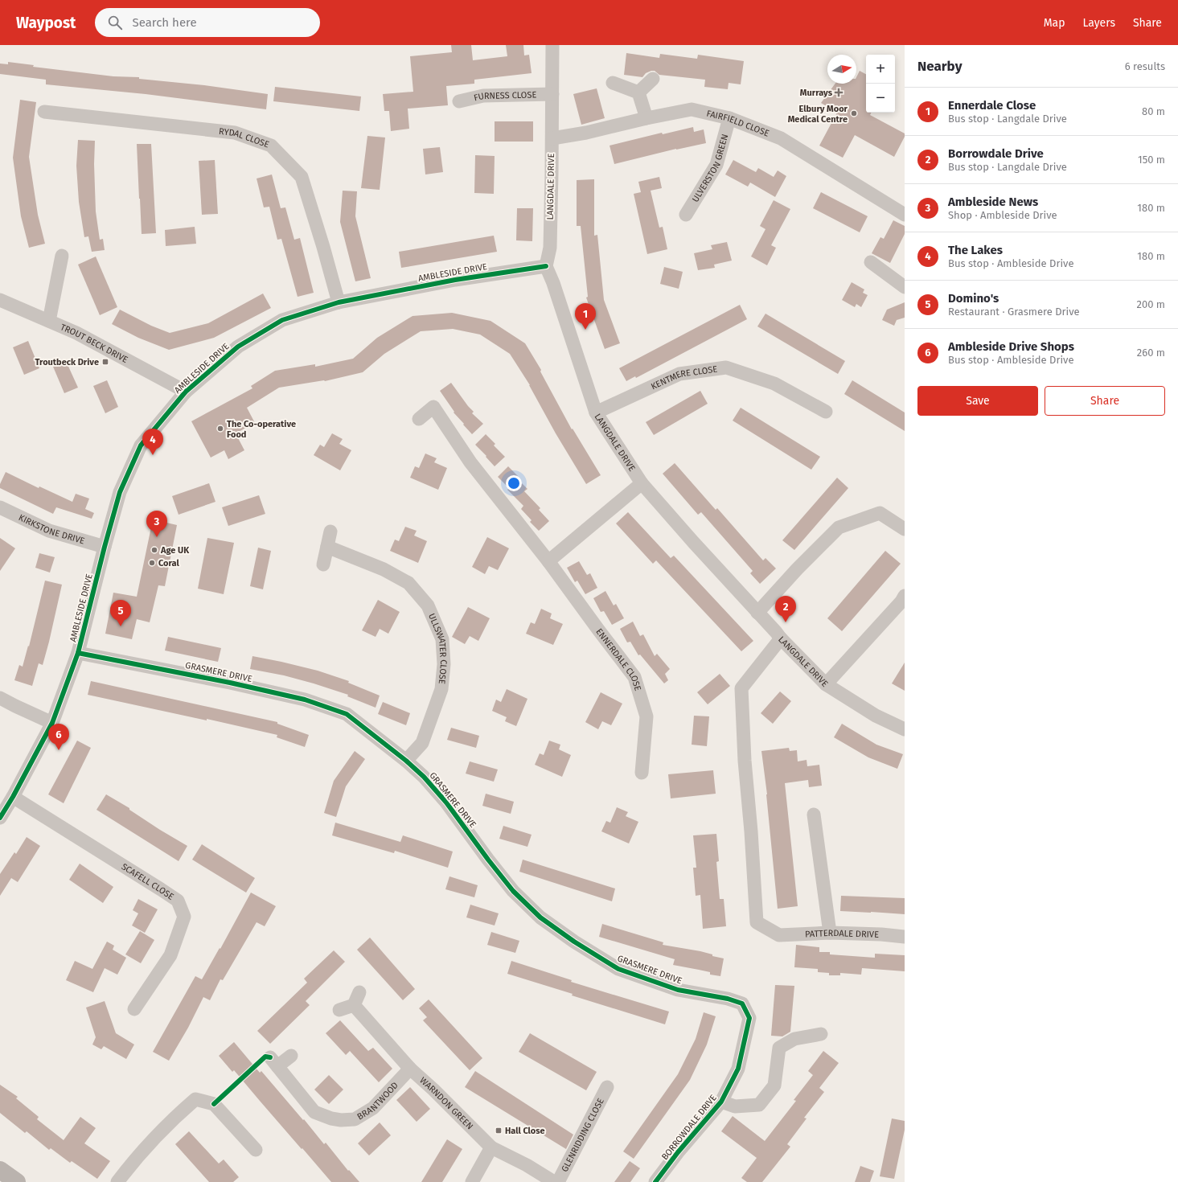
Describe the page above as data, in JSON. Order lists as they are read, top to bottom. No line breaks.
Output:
{"streets":{"street":["FURNESS CLOSE","FAIRFIELD CLOSE","RYDAL CLOSE","ULVERSTON GREEN","LANGDALE DRIVE","AMBLESIDE DRIVE","TROUT BECK DRIVE","KENTMERE CLOSE","KIRKSTONE DRIVE","ULLSWATER CLOSE","ENNERDALE CLOSE","GRASMERE DRIVE","SCAFELL CLOSE","PATTERDALE DRIVE","BRANTWOOD","WARNDON GREEN","BORROWDALE DRIVE","GLENRIDDING CLOSE"]},"crossings":[["FURNESS CLOSE","LANGDALE DRIVE"],["FAIRFIELD CLOSE","ULVERSTON GREEN"],["FAIRFIELD CLOSE","LANGDALE DRIVE"],["RYDAL CLOSE","AMBLESIDE DRIVE"],["LANGDALE DRIVE","AMBLESIDE DRIVE"],["LANGDALE DRIVE","KENTMERE CLOSE"],["LANGDALE DRIVE","PATTERDALE DRIVE"],["AMBLESIDE DRIVE","TROUT BECK DRIVE"],["AMBLESIDE DRIVE","KIRKSTONE DRIVE"],["AMBLESIDE DRIVE","GRASMERE DRIVE"],["AMBLESIDE DRIVE","SCAFELL CLOSE"],["ULLSWATER CLOSE","GRASMERE DRIVE"],["GRASMERE DRIVE","BORROWDALE DRIVE"],["BRANTWOOD","WARNDON GREEN"]],"places":{"health":["Murrays"],"other":["Elbury Moor Medical Centre","The Co-operative Food","Age UK","Coral"],"transit":["Troutbeck Drive","Hall Close"]},"north":"right","page":{"header":"Waypost","search":"Search here","nav":["Map","Layers","Share"],"heading":["Nearby","6 results"],"map_buttons":["+","−"],"list":[{"mark":"1","name":"Ennerdale Close","note":"Bus stop · Langdale Drive","value":"80 m"},{"mark":"2","name":"Borrowdale Drive","note":"Bus stop · Langdale Drive","value":"150 m"},{"mark":"3","name":"Ambleside News","note":"Shop · Ambleside Drive","value":"180 m"},{"mark":"4","name":"The Lakes","note":"Bus stop · Ambleside Drive","value":"180 m"},{"mark":"5","name":"Domino's","note":"Restaurant · Grasmere Drive","value":"200 m"},{"mark":"6","name":"Ambleside Drive Shops","note":"Bus stop · Ambleside Drive","value":"260 m"}],"pins":["1","4","3","2","5","6"],"buttons":["Save","Share"]}}
